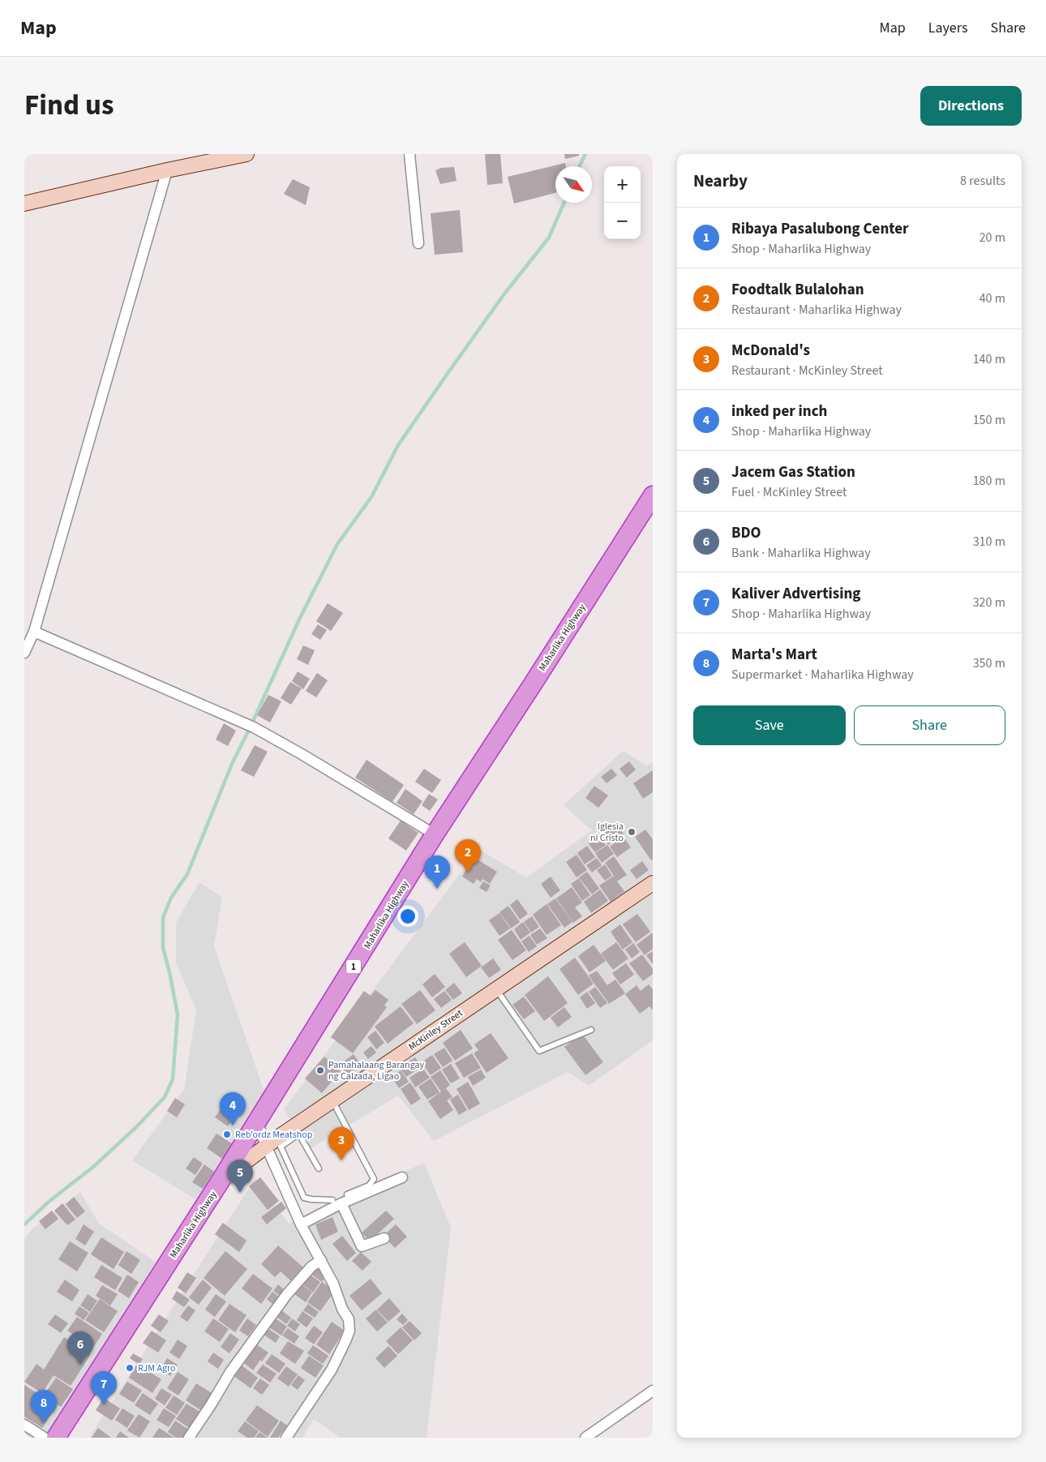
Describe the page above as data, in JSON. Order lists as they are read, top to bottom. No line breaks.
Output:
{"streets":{"highway":["Maharlika Highway","1"],"main road":["McKinley Street"]},"crossings":[["Maharlika Highway","McKinley Street"]],"places":["Iglesia ni Cristo","Pamahalaang Barangay ng Calzada, Ligao","Reb'ordz Meatshop","RJM Agro"],"north":"bottom right","page":{"header":"Map","nav":["Map","Layers","Share"],"title":"Find us","buttons":["Directions",["Save","Share"]],"heading":["Nearby","8 results"],"map_buttons":["+","−"],"list":[{"mark":"1","name":"Ribaya Pasalubong Center","note":"Shop · Maharlika Highway","value":"20 m"},{"mark":"2","name":"Foodtalk Bulalohan","note":"Restaurant · Maharlika Highway","value":"40 m"},{"mark":"3","name":"McDonald's","note":"Restaurant · McKinley Street","value":"140 m"},{"mark":"4","name":"inked per inch","note":"Shop · Maharlika Highway","value":"150 m"},{"mark":"5","name":"Jacem Gas Station","note":"Fuel · McKinley Street","value":"180 m"},{"mark":"6","name":"BDO","note":"Bank · Maharlika Highway","value":"310 m"},{"mark":"7","name":"Kaliver Advertising","note":"Shop · Maharlika Highway","value":"320 m"},{"mark":"8","name":"Marta's Mart","note":"Supermarket · Maharlika Highway","value":"350 m"}],"pins":["2","1","4","3","5","6","7","8"]}}
